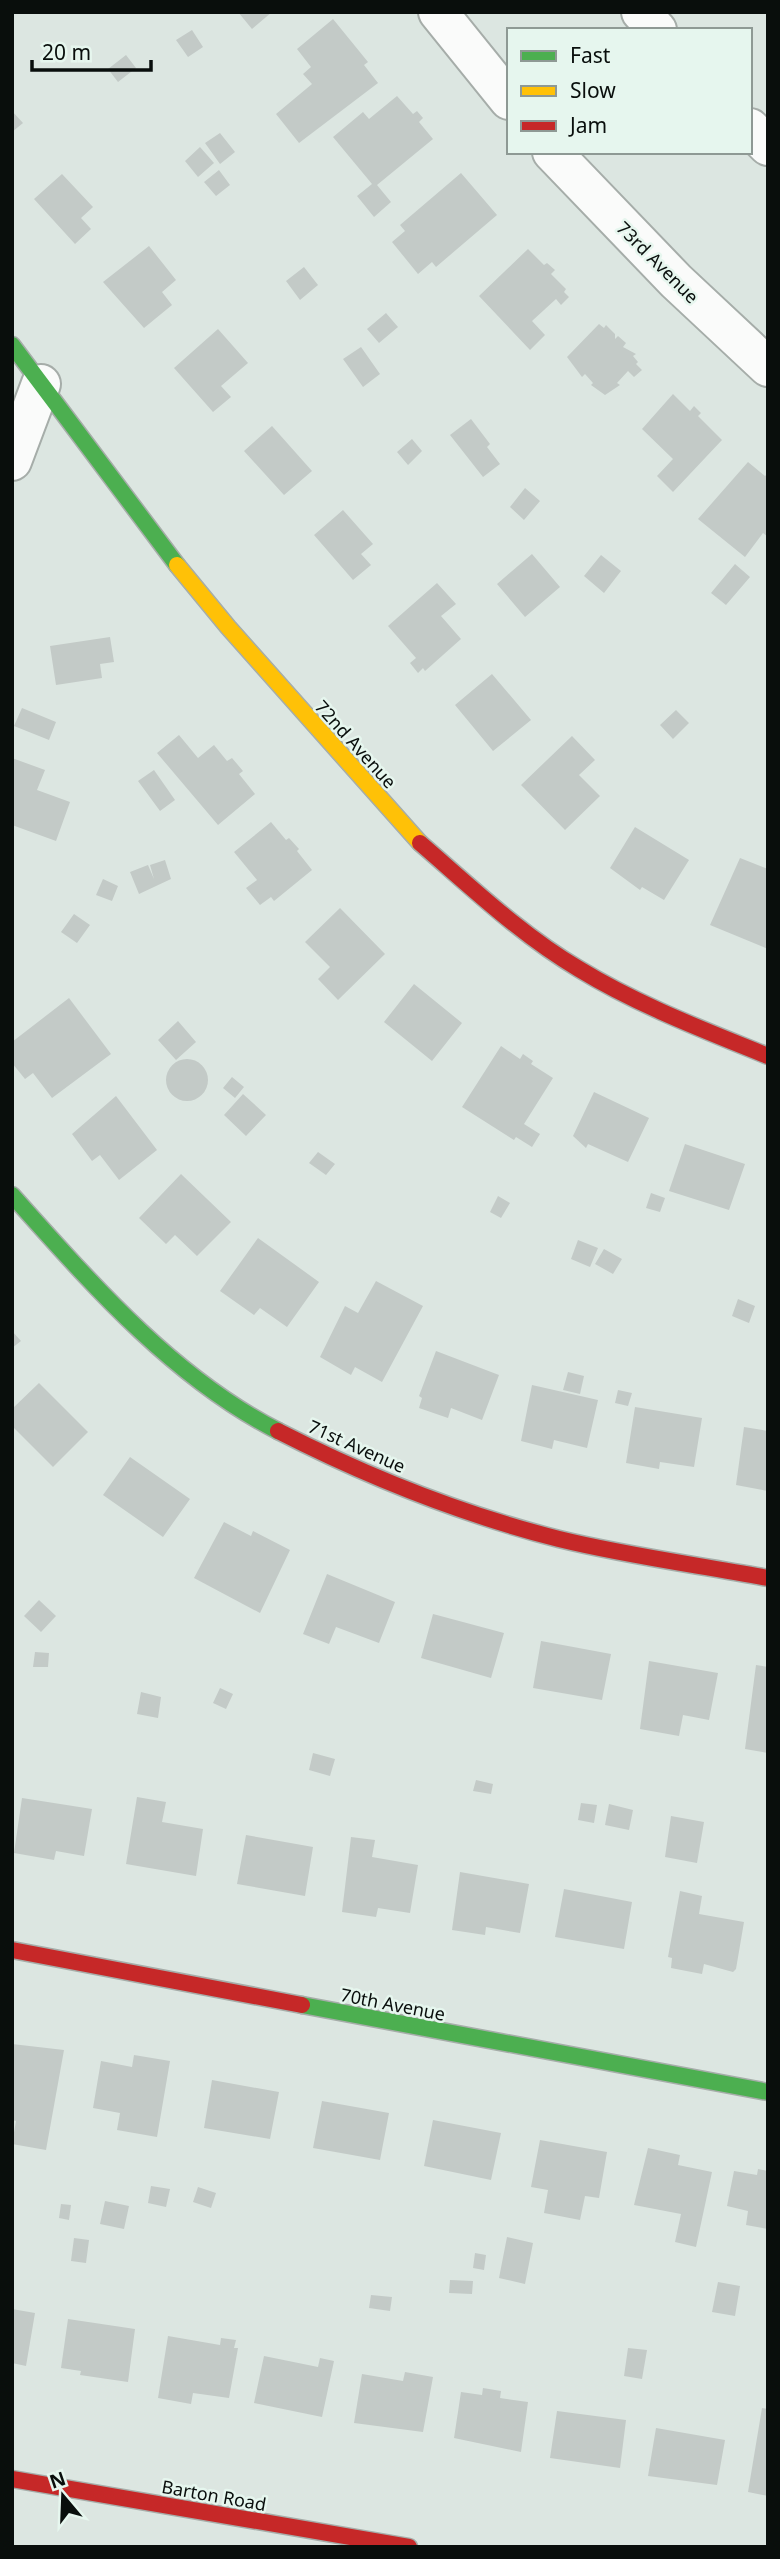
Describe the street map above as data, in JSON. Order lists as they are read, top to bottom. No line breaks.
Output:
{"streets":{"street":["73rd Avenue","72nd Avenue","71st Avenue","70th Avenue","Barton Road"]},"legend":["Fast","Slow","Jam"],"scale_bar":"20 m","north":"top"}
